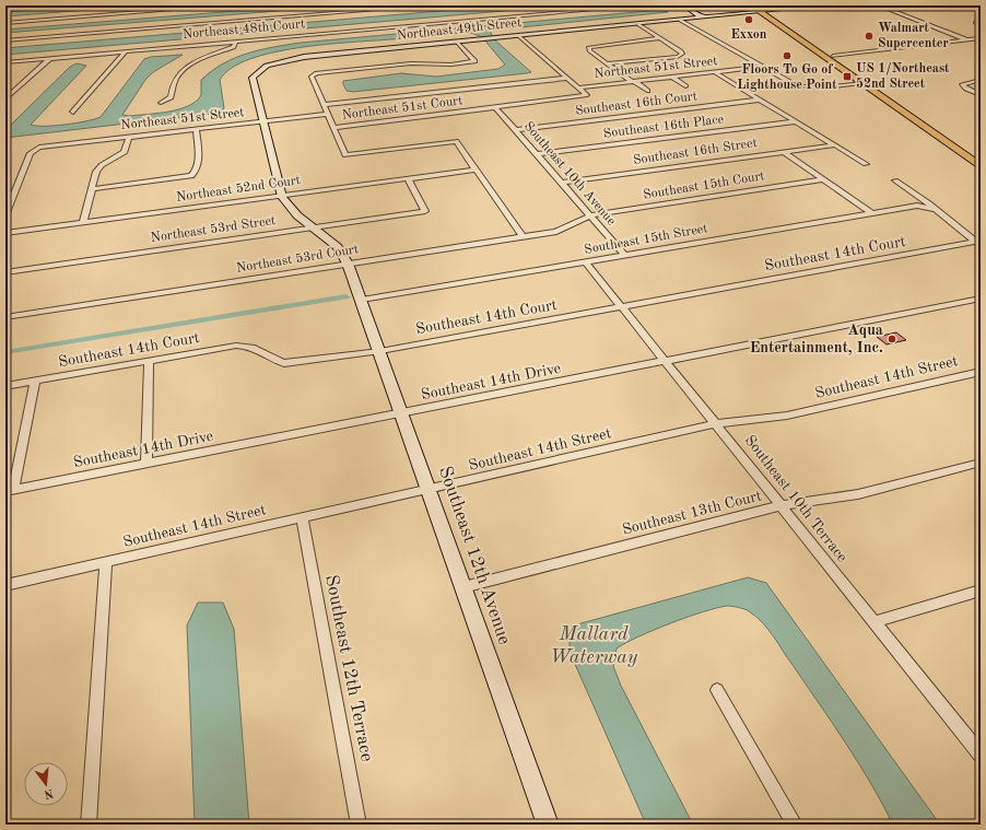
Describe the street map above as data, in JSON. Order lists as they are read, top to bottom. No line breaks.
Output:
{"streets":{"street":["Northeast 48th Court","Northeast 49th Street","Northeast 51st Street","Southeast 16th Court","Northeast 51st Court","Southeast 16th Place","Southeast 16th Street","Southeast 10th Avenue","Southeast 15th Court","Northeast 52nd Court","Northeast 53rd Street","Southeast 15th Street","Southeast 14th Court","Northeast 53rd Court","Southeast 14th Street","Southeast 14th Drive","Southeast 10th Terrace","Southeast 13th Court","Southeast 12th Avenue","Southeast 12th Terrace"]},"crossings":[["Northeast 49th Street","Northeast 51st Street"],["Northeast 51st Street","Northeast 51st Court"],["Southeast 16th Court","Southeast 10th Avenue"],["Northeast 51st Court","Southeast 10th Avenue"],["Southeast 16th Place","Southeast 10th Avenue"],["Southeast 16th Street","Southeast 10th Avenue"],["Southeast 10th Avenue","Southeast 15th Court"],["Southeast 10th Avenue","Southeast 15th Street"],["Southeast 10th Avenue","Northeast 53rd Court"],["Southeast 15th Court","Northeast 53rd Court"],["Northeast 52nd Court","Northeast 53rd Street"],["Northeast 52nd Court","Southeast 12th Avenue"],["Northeast 53rd Street","Southeast 12th Avenue"],["Southeast 15th Street","Southeast 10th Terrace"],["Southeast 15th Street","Southeast 12th Avenue"],["Southeast 14th Court","Southeast 10th Terrace"],["Southeast 14th Court","Southeast 12th Avenue"],["Northeast 53rd Court","Southeast 12th Avenue"],["Southeast 14th Street","Southeast 10th Terrace"],["Southeast 14th Street","Southeast 12th Avenue"],["Southeast 14th Street","Southeast 12th Terrace"],["Southeast 14th Drive","Southeast 10th Terrace"],["Southeast 14th Drive","Southeast 12th Avenue"],["Southeast 10th Terrace","Southeast 13th Court"],["Southeast 13th Court","Southeast 12th Avenue"]],"water":["Mallard Waterway"],"places":{"other":["Exxon","Walmart Supercenter","Floors To Go of Lighthouse Point","Aqua Entertainment, Inc."],"transit":["US 1/Northeast 52nd Street"]},"north":"bottom"}
